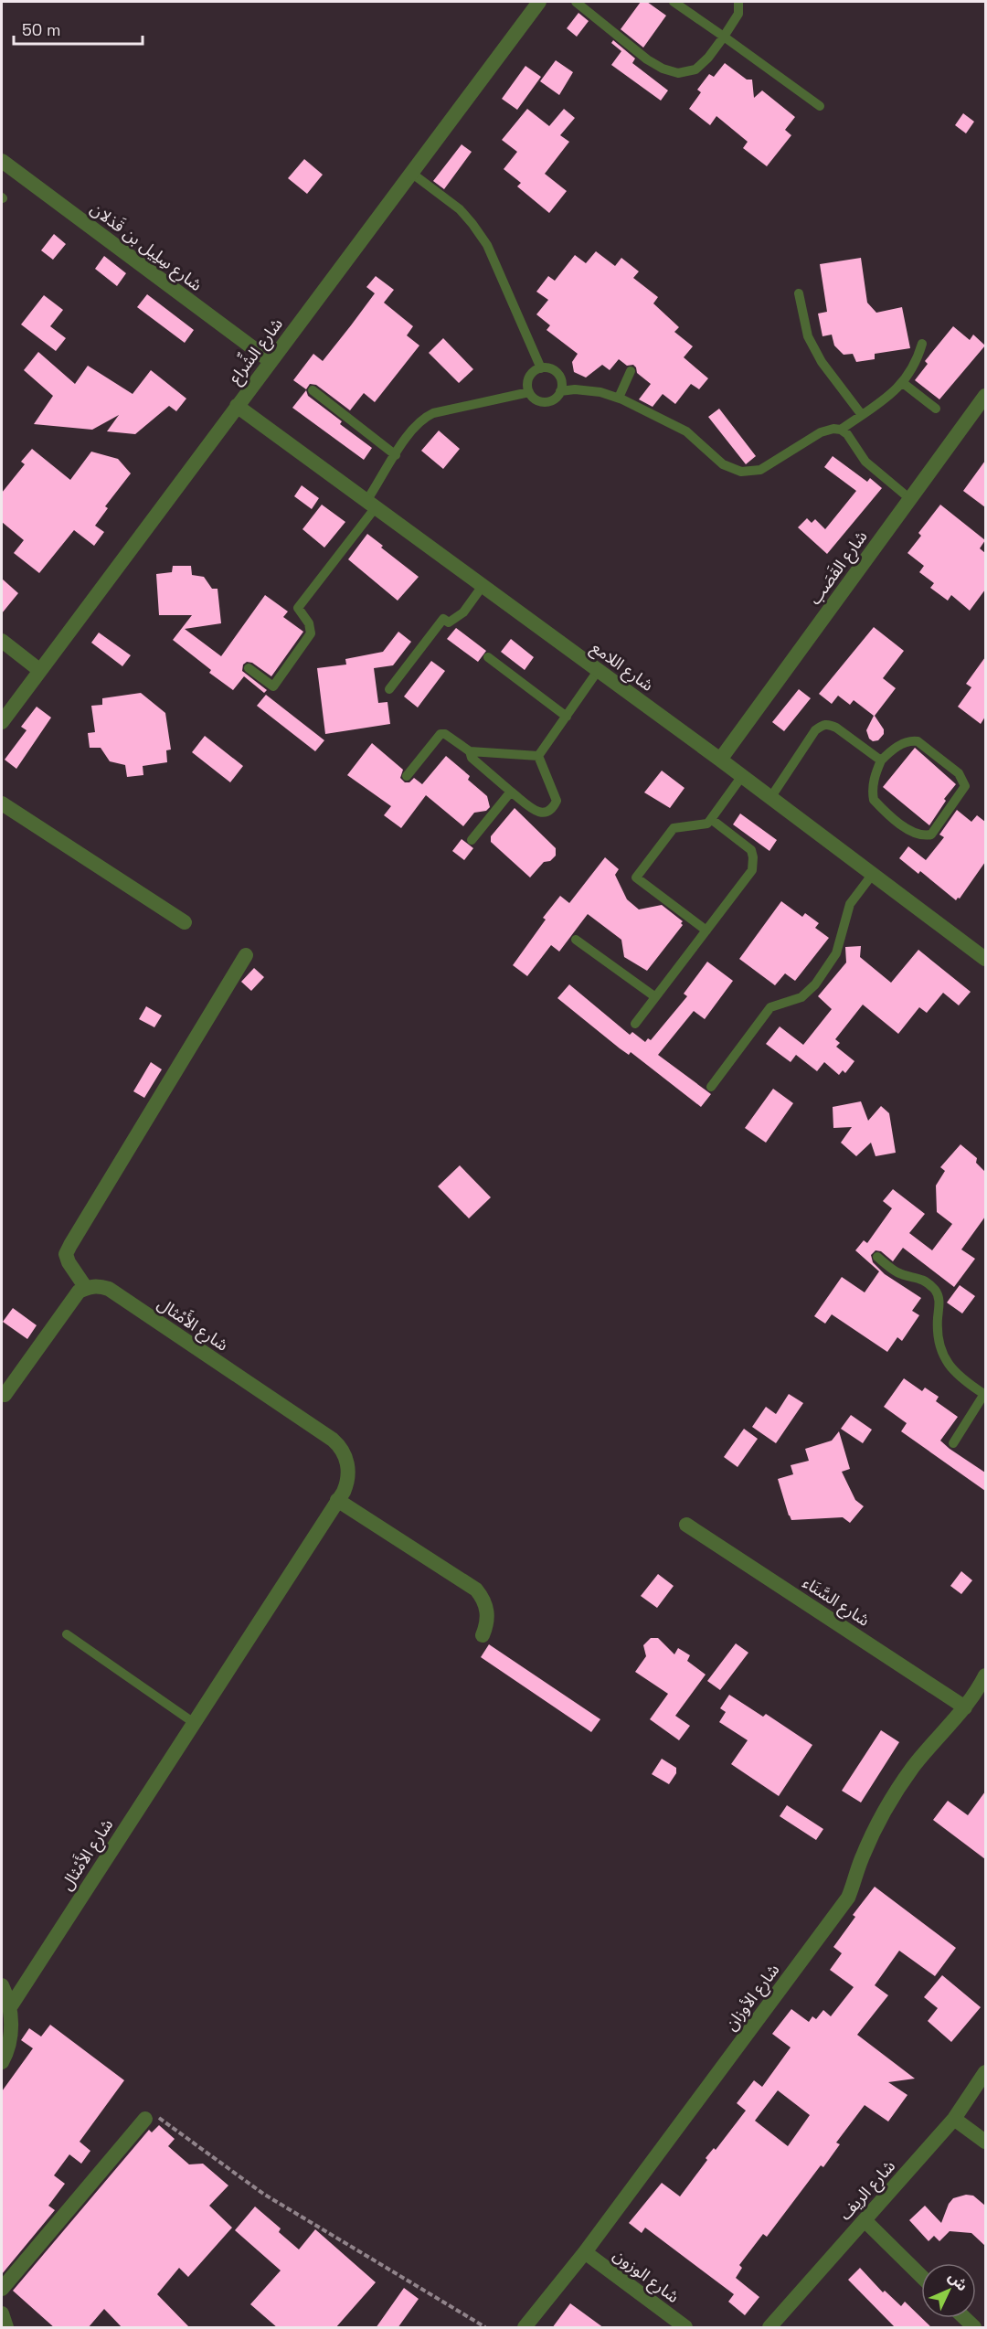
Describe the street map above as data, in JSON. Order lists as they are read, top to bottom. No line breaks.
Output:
{"streets":{"street":["شارع سِلِيل بن قَذلان","شارع الشِّراع","شارع القَصَب","شارع اللامع","شارع الأَمْثال","شارع السَّنَاء","شارع الأوزان","شارع الريف","شارع الوزون"]},"crossings":[["شارع سِلِيل بن قَذلان","شارع الشِّراع"],["شارع الشِّراع","شارع اللامع"],["شارع القَصَب","شارع اللامع"],["شارع السَّنَاء","شارع الأوزان"],["شارع الأوزان","شارع الوزون"]],"scale_bar":"50 m","north":"top right"}
